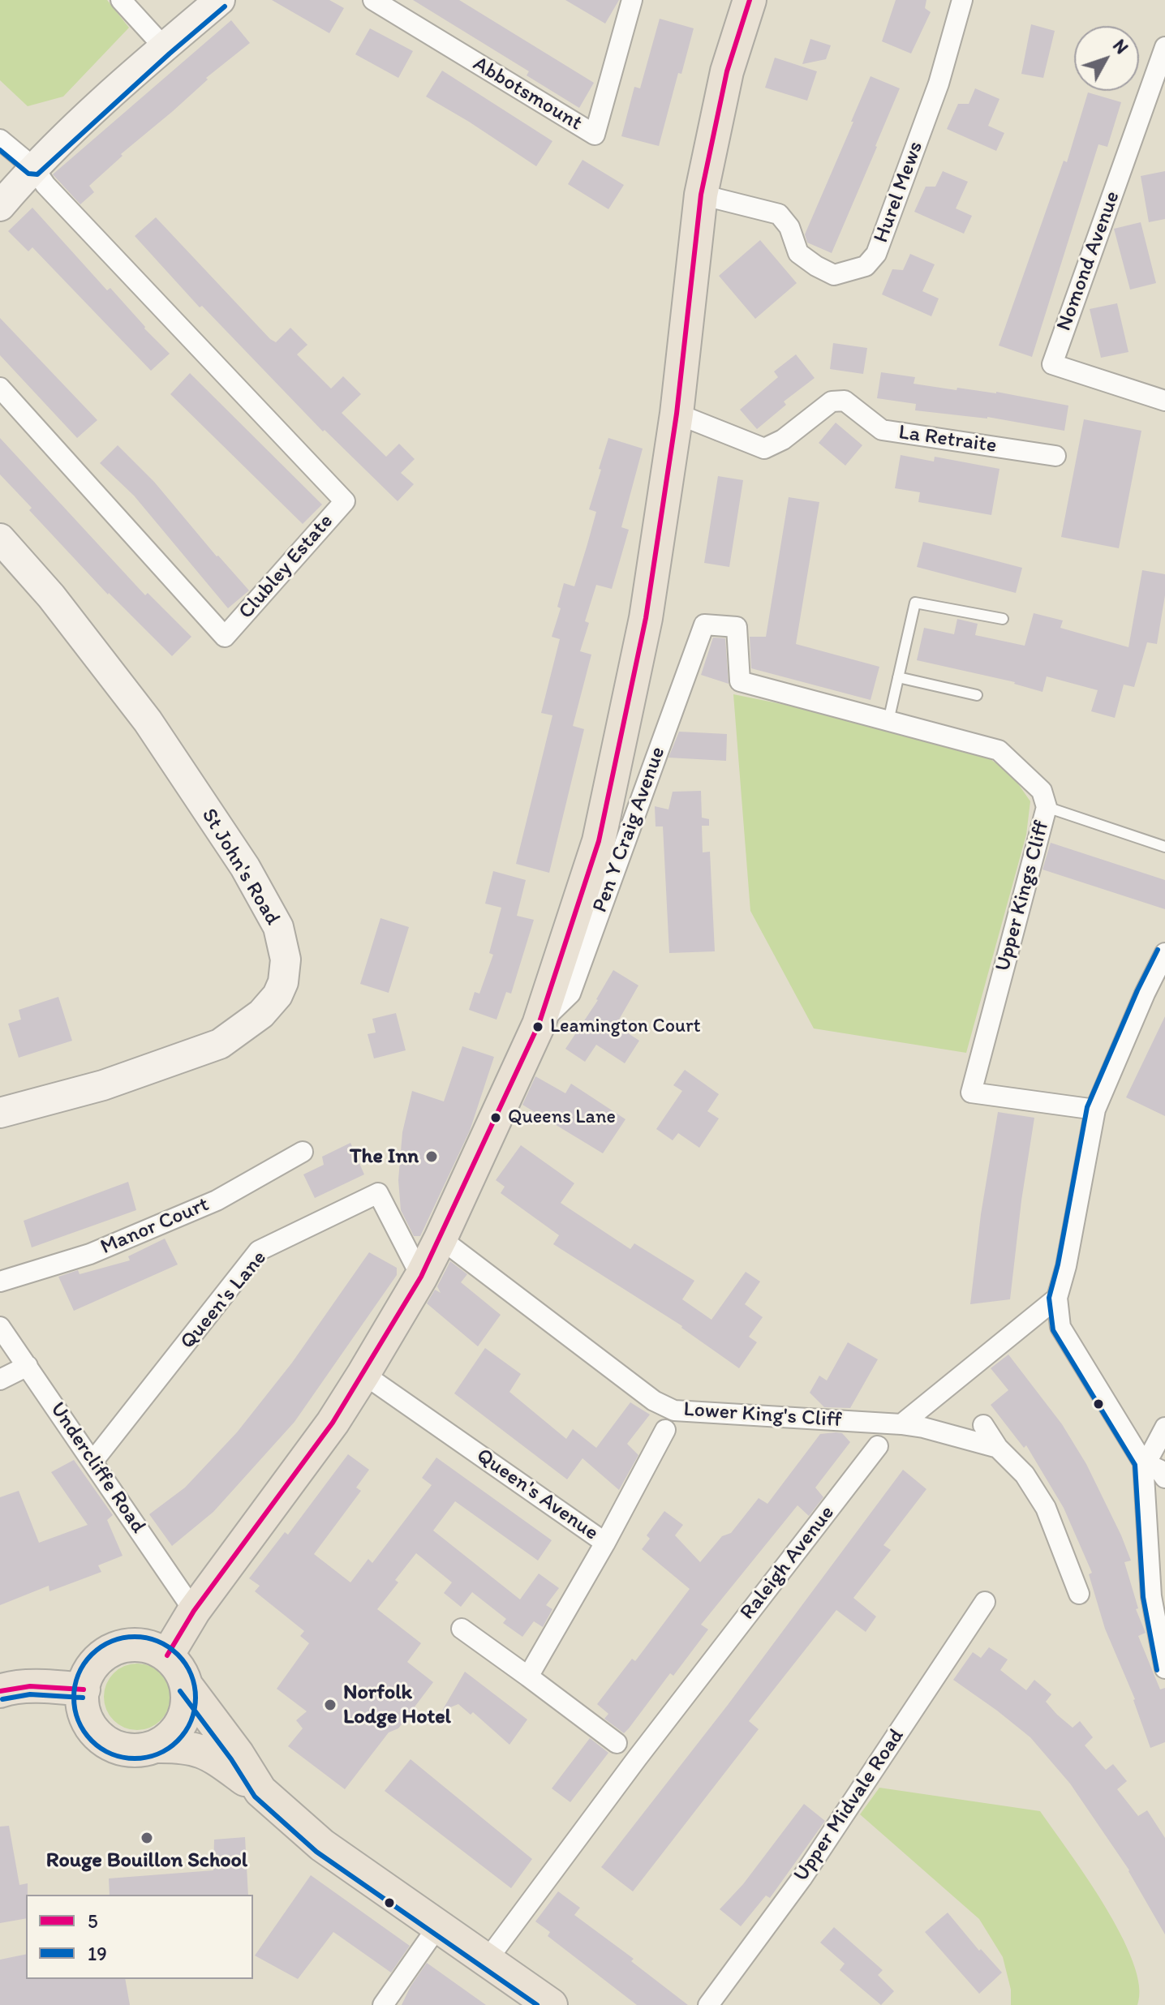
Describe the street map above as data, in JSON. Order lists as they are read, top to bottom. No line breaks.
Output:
{"streets":{"main road":["St John's Road"],"street":["Abbotsmount","Hurel Mews","Nomond Avenue","La Retraite","Clubley Estate","Pen Y Craig Avenue","Upper Kings Cliff","Manor Court","Queen's Lane","Lower King's Cliff","Undercliffe Road","Queen's Avenue","Raleigh Avenue","Upper Midvale Road"]},"crossings":[["Pen Y Craig Avenue","Upper Kings Cliff"],["Queen's Lane","Undercliffe Road"]],"places":["Leamington Court","Queens Lane","The Inn","Norfolk Lodge Hotel","Rouge Bouillon School"],"lines":["transit line 5","transit line 19"],"legend":["5","19"],"north":"top right"}
